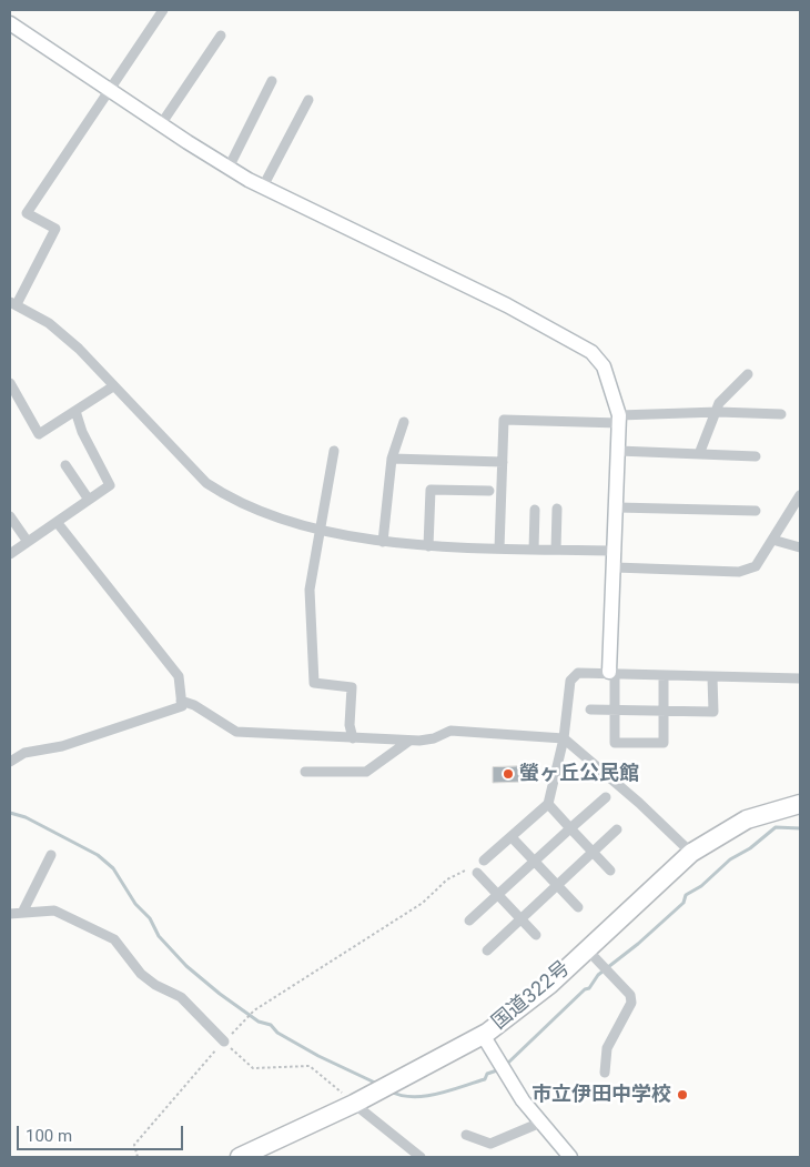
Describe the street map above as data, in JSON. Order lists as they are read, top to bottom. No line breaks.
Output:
{"streets":{"highway":["国道322号"]},"places":["螢ヶ丘公民館","市立伊田中学校"],"scale_bar":"100 m"}
